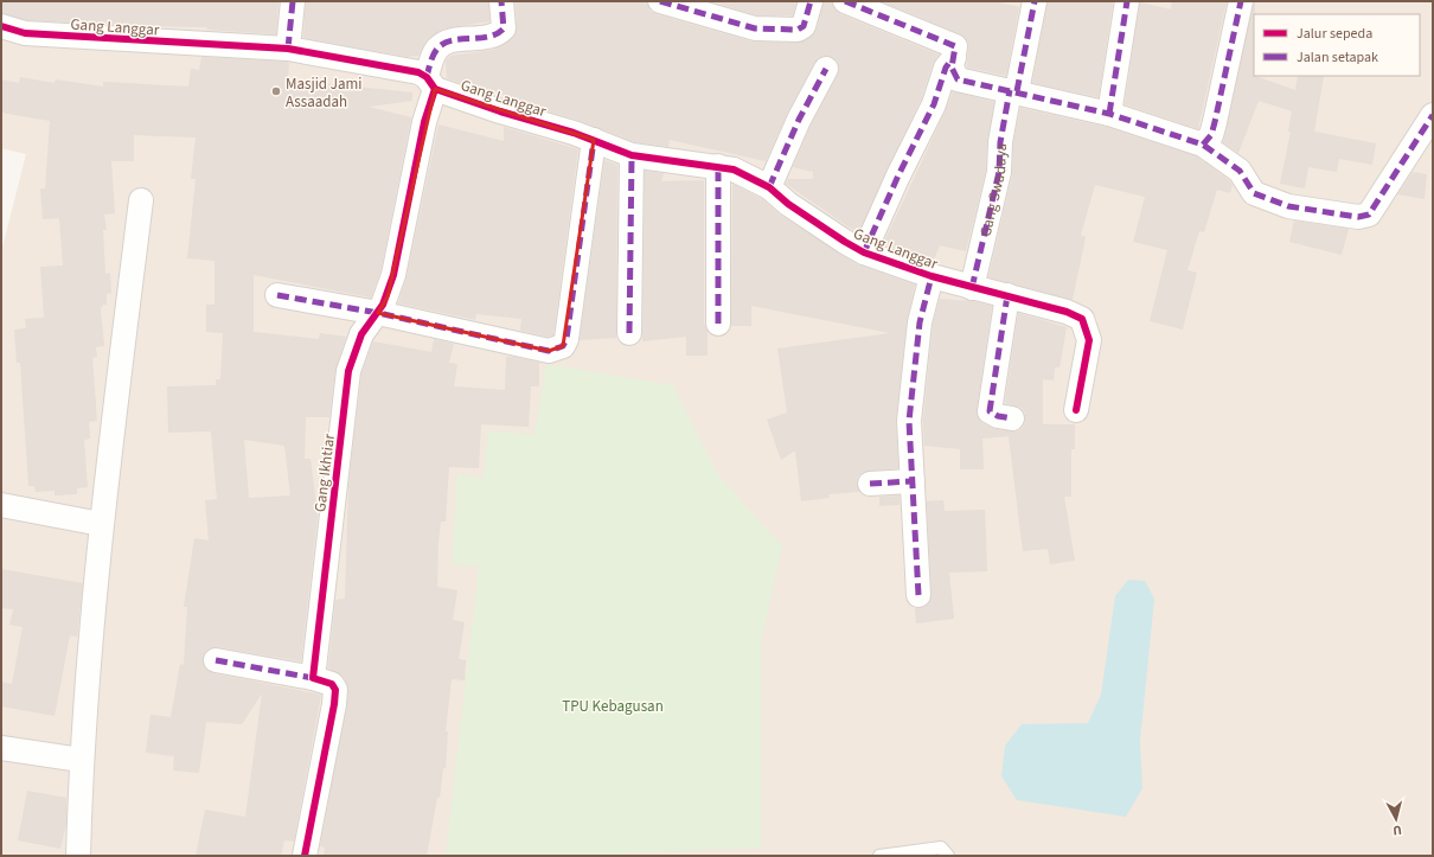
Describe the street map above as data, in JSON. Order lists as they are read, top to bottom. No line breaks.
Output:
{"streets":{"street":["Gang Langgar","Gang Swadaya","Gang Ikhtiar"]},"crossings":[["Gang Langgar","Gang Swadaya"],["Gang Langgar","Gang Ikhtiar"]],"parks":["TPU Kebagusan"],"places":["Masjid Jami Assaadah"],"legend":["Jalur sepeda","Jalan setapak"],"north":"bottom"}
